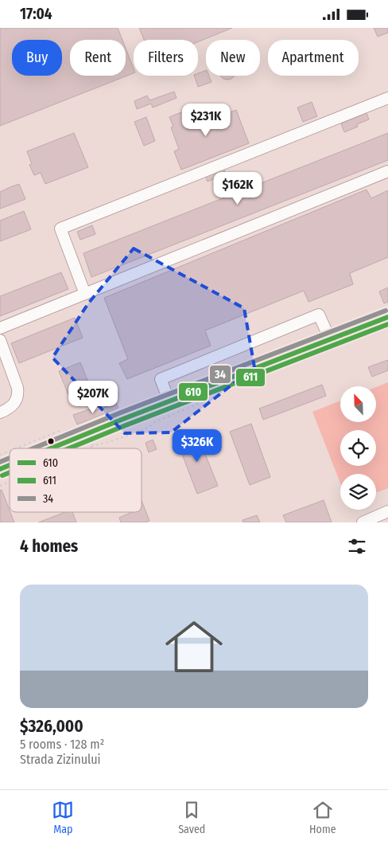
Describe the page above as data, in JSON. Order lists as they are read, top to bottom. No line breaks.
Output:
{"lines":["transit line 34","transit line 610","transit line 611"],"legend":["610","611","34"],"north":"top left","page":{"status":"17:04","chip":["Buy","Rent","Filters","New","Apartment"],"price":["$231K","$162K","$207K","$326K"],"heading":"4 homes","list":[{"name":"$326,000","note":"5 rooms · 128 m² · Strada Zizinului"}],"tabs":["Map","Saved","Home"]}}
